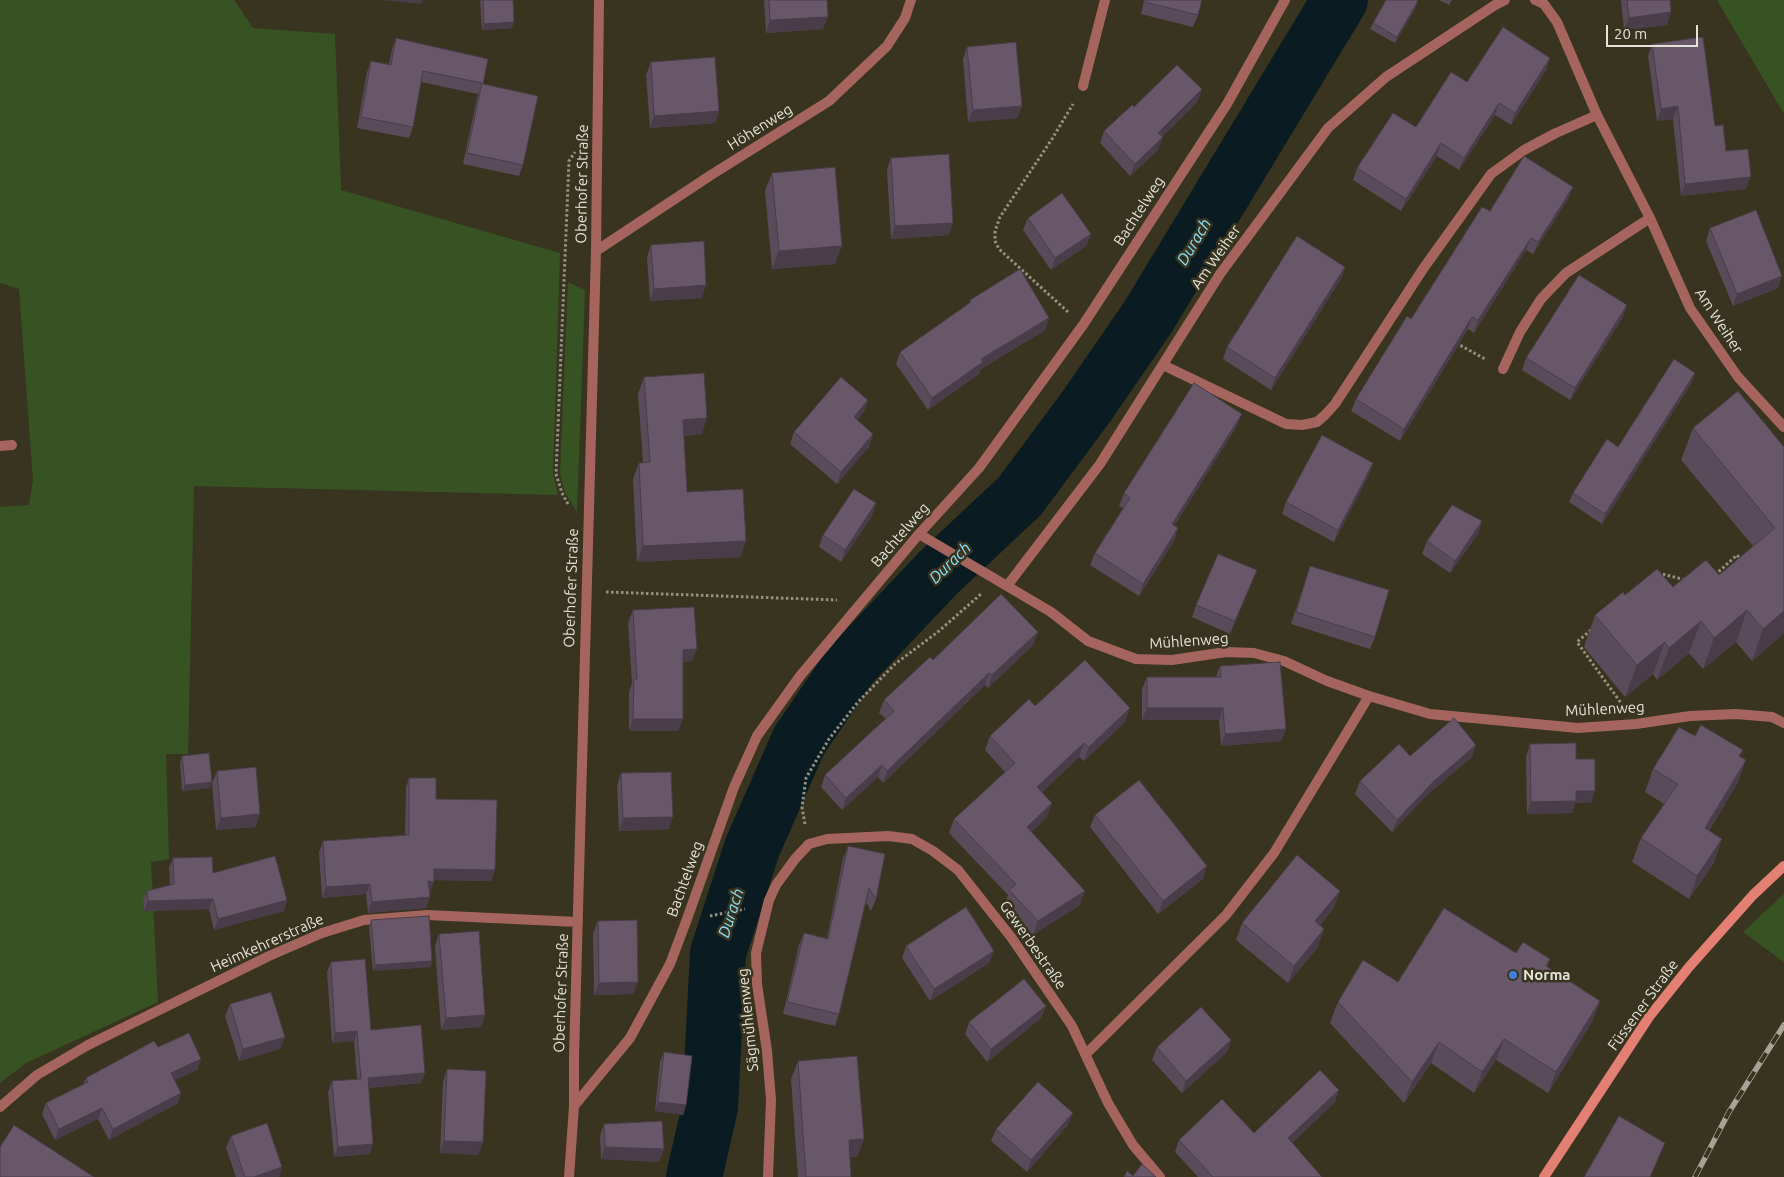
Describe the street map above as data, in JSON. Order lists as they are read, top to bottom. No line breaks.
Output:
{"streets":{"main road":["Füssener Straße"],"street":["Höhenweg","Oberhofer Straße","Bachtelweg","Am Weiher","Mühlenweg","Heimkehrerstraße","Gewerbestraße","Sägmühlenweg"]},"crossings":[["Höhenweg","Oberhofer Straße"],["Oberhofer Straße","Bachtelweg"],["Oberhofer Straße","Heimkehrerstraße"],["Bachtelweg","Mühlenweg"],["Am Weiher","Mühlenweg"],["Gewerbestraße","Sägmühlenweg"]],"water":["Durach"],"places":["Norma"],"scale_bar":"20 m"}
